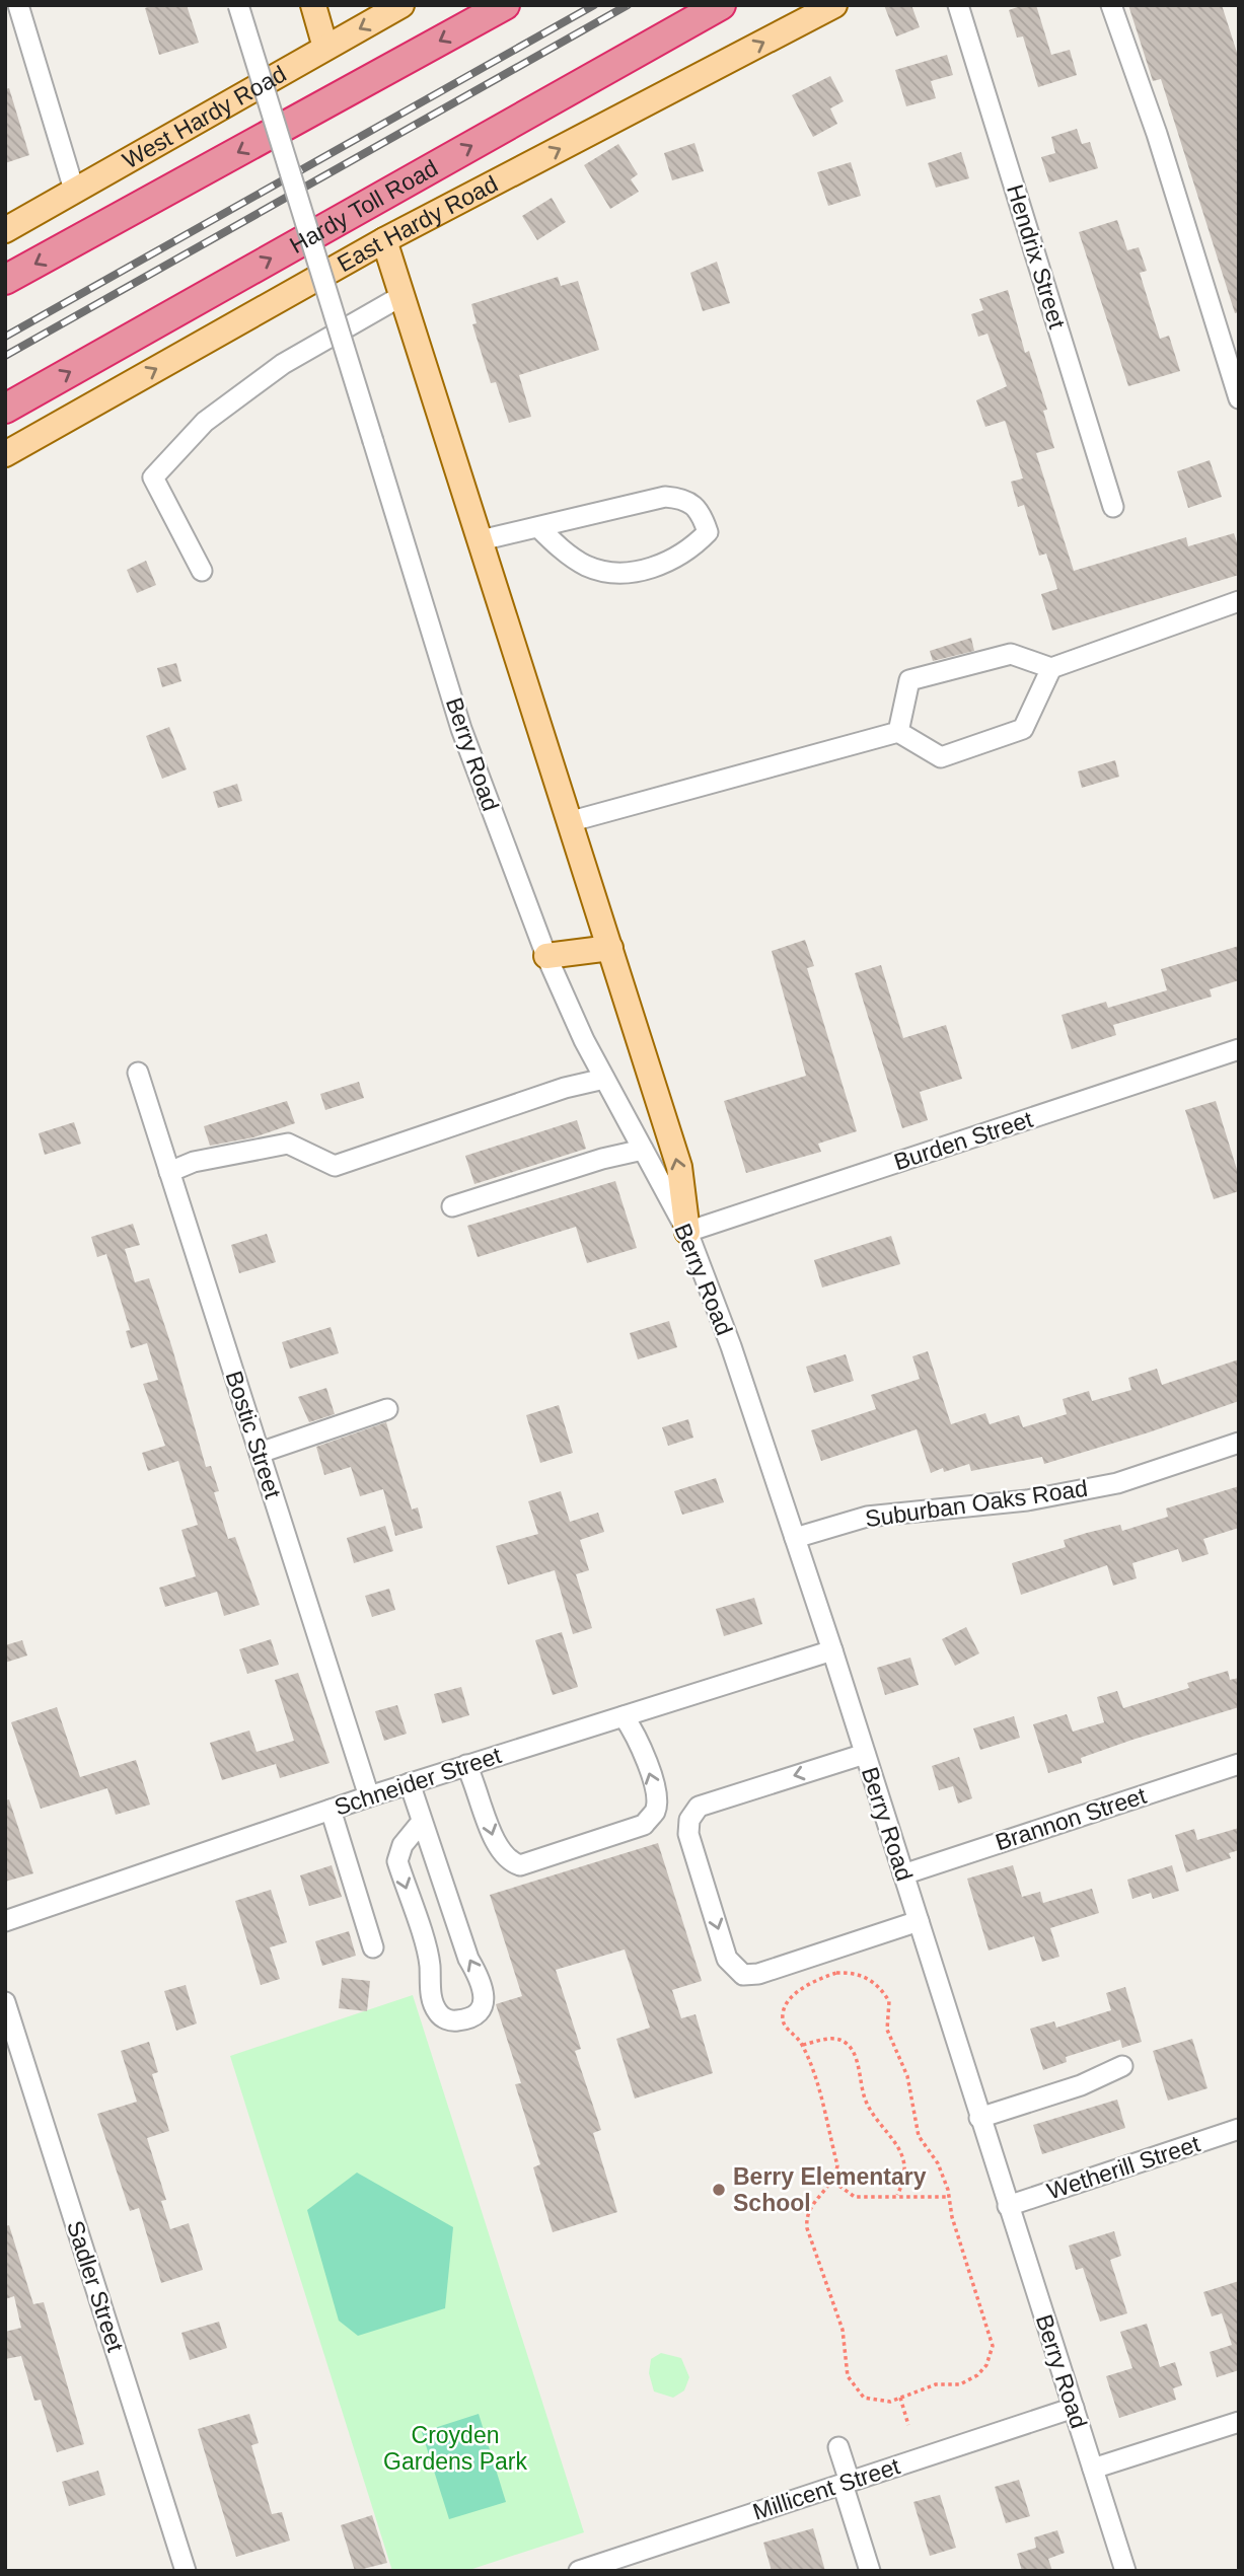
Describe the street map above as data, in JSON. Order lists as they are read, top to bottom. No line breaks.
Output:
{"streets":{"highway":["Hardy Toll Road"],"main road":["West Hardy Road","East Hardy Road"],"street":["Hendrix Street","Berry Road","Burden Street","Bostic Street","Suburban Oaks Road","Schneider Street","Brannon Street","Wetherill Street","Sadler Street","Millicent Street"]},"crossings":[["Berry Road","Burden Street"],["Berry Road","Suburban Oaks Road"],["Berry Road","Schneider Street"],["Berry Road","Brannon Street"],["Berry Road","Wetherill Street"],["Berry Road","Millicent Street"],["Bostic Street","Schneider Street"]],"one_way":["East Hardy Road"],"parks":["Croyden Gardens Park"],"places":["Berry Elementary School"]}
